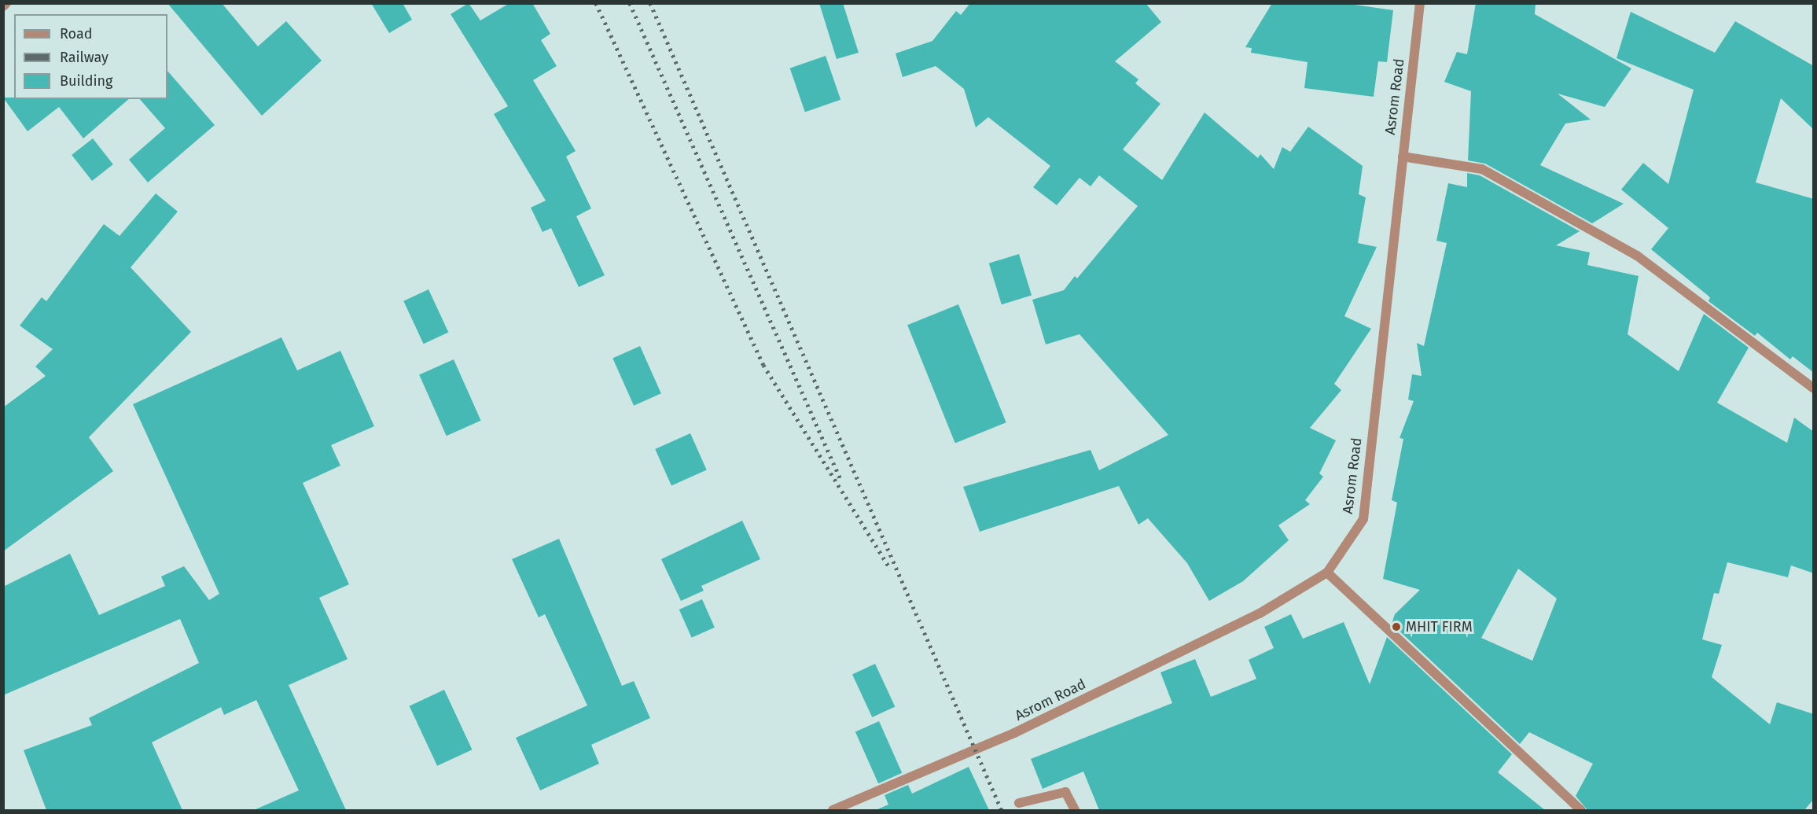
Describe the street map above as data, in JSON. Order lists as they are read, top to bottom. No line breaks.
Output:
{"streets":{"street":["Asrom Road"]},"places":["MHIT FIRM"],"legend":["Road","Railway","Building"]}
